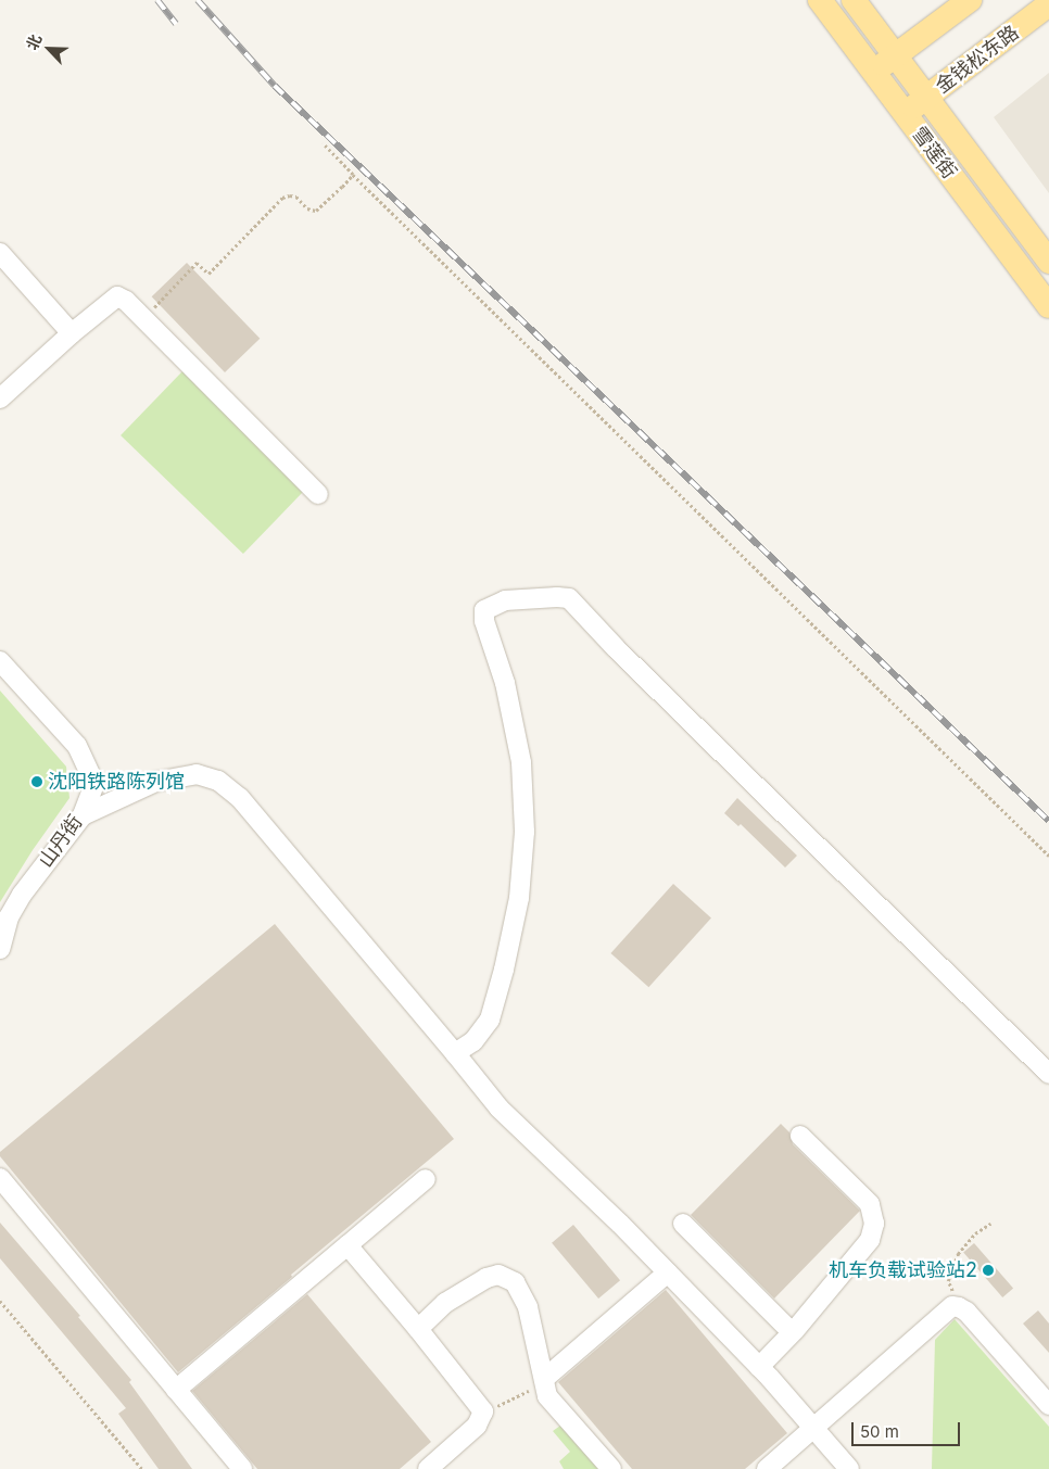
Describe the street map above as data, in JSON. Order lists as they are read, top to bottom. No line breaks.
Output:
{"streets":{"main road":["金钱松东路","雪莲街"],"lane":["山丹街"]},"crossings":[["金钱松东路","雪莲街"]],"places":["沈阳铁路陈列馆","机车负载试验站2"],"scale_bar":"50 m","north":"top left"}
